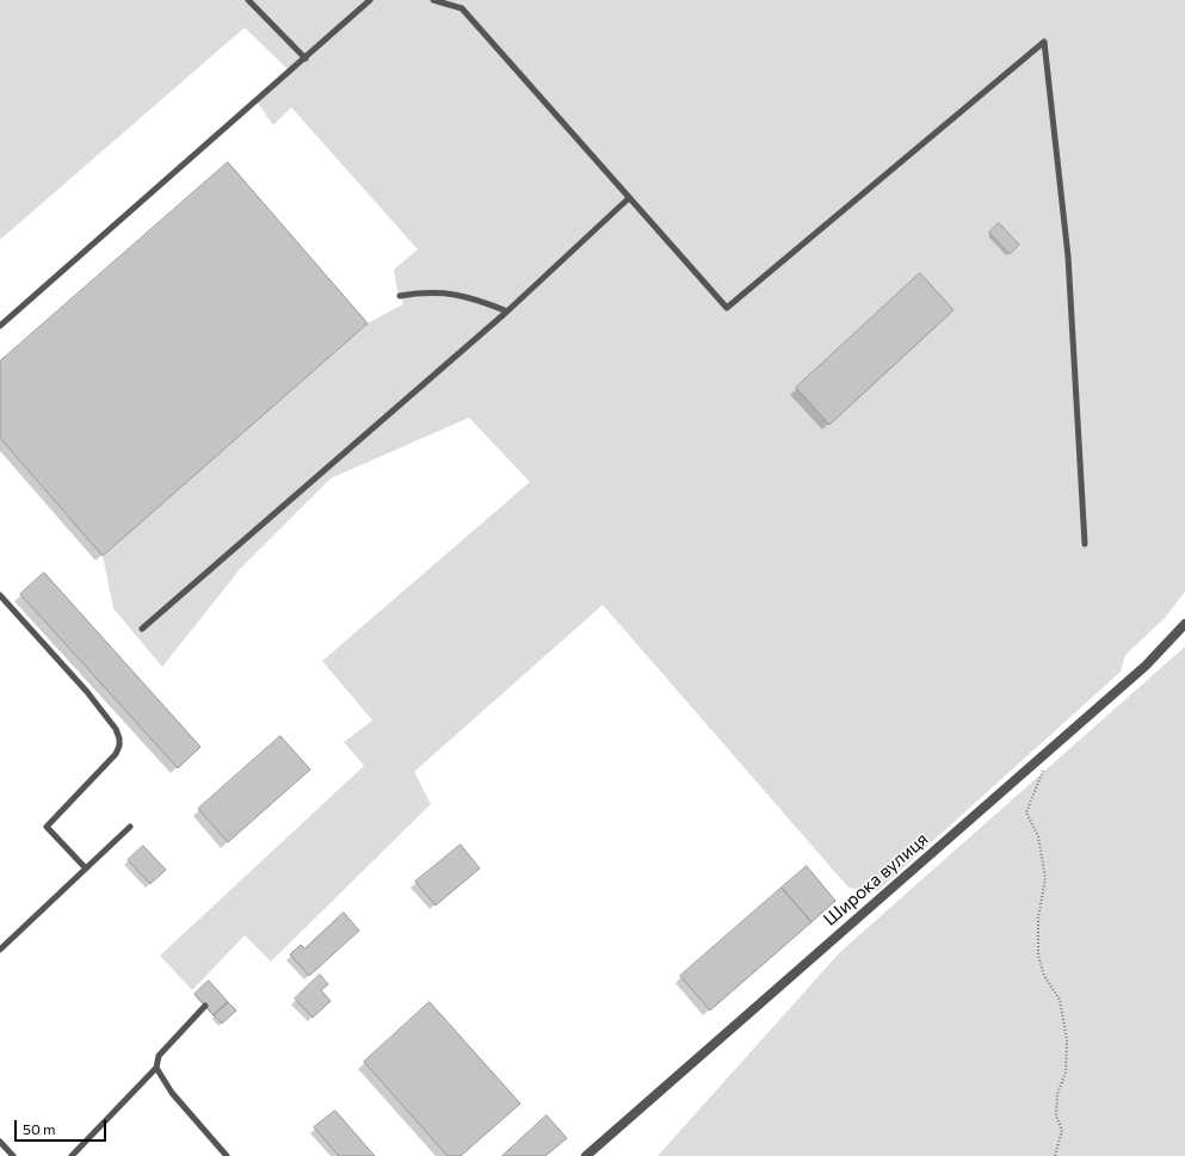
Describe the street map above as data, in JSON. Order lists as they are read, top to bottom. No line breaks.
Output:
{"streets":{"street":["Широка вулиця"]},"scale_bar":"50 m"}
